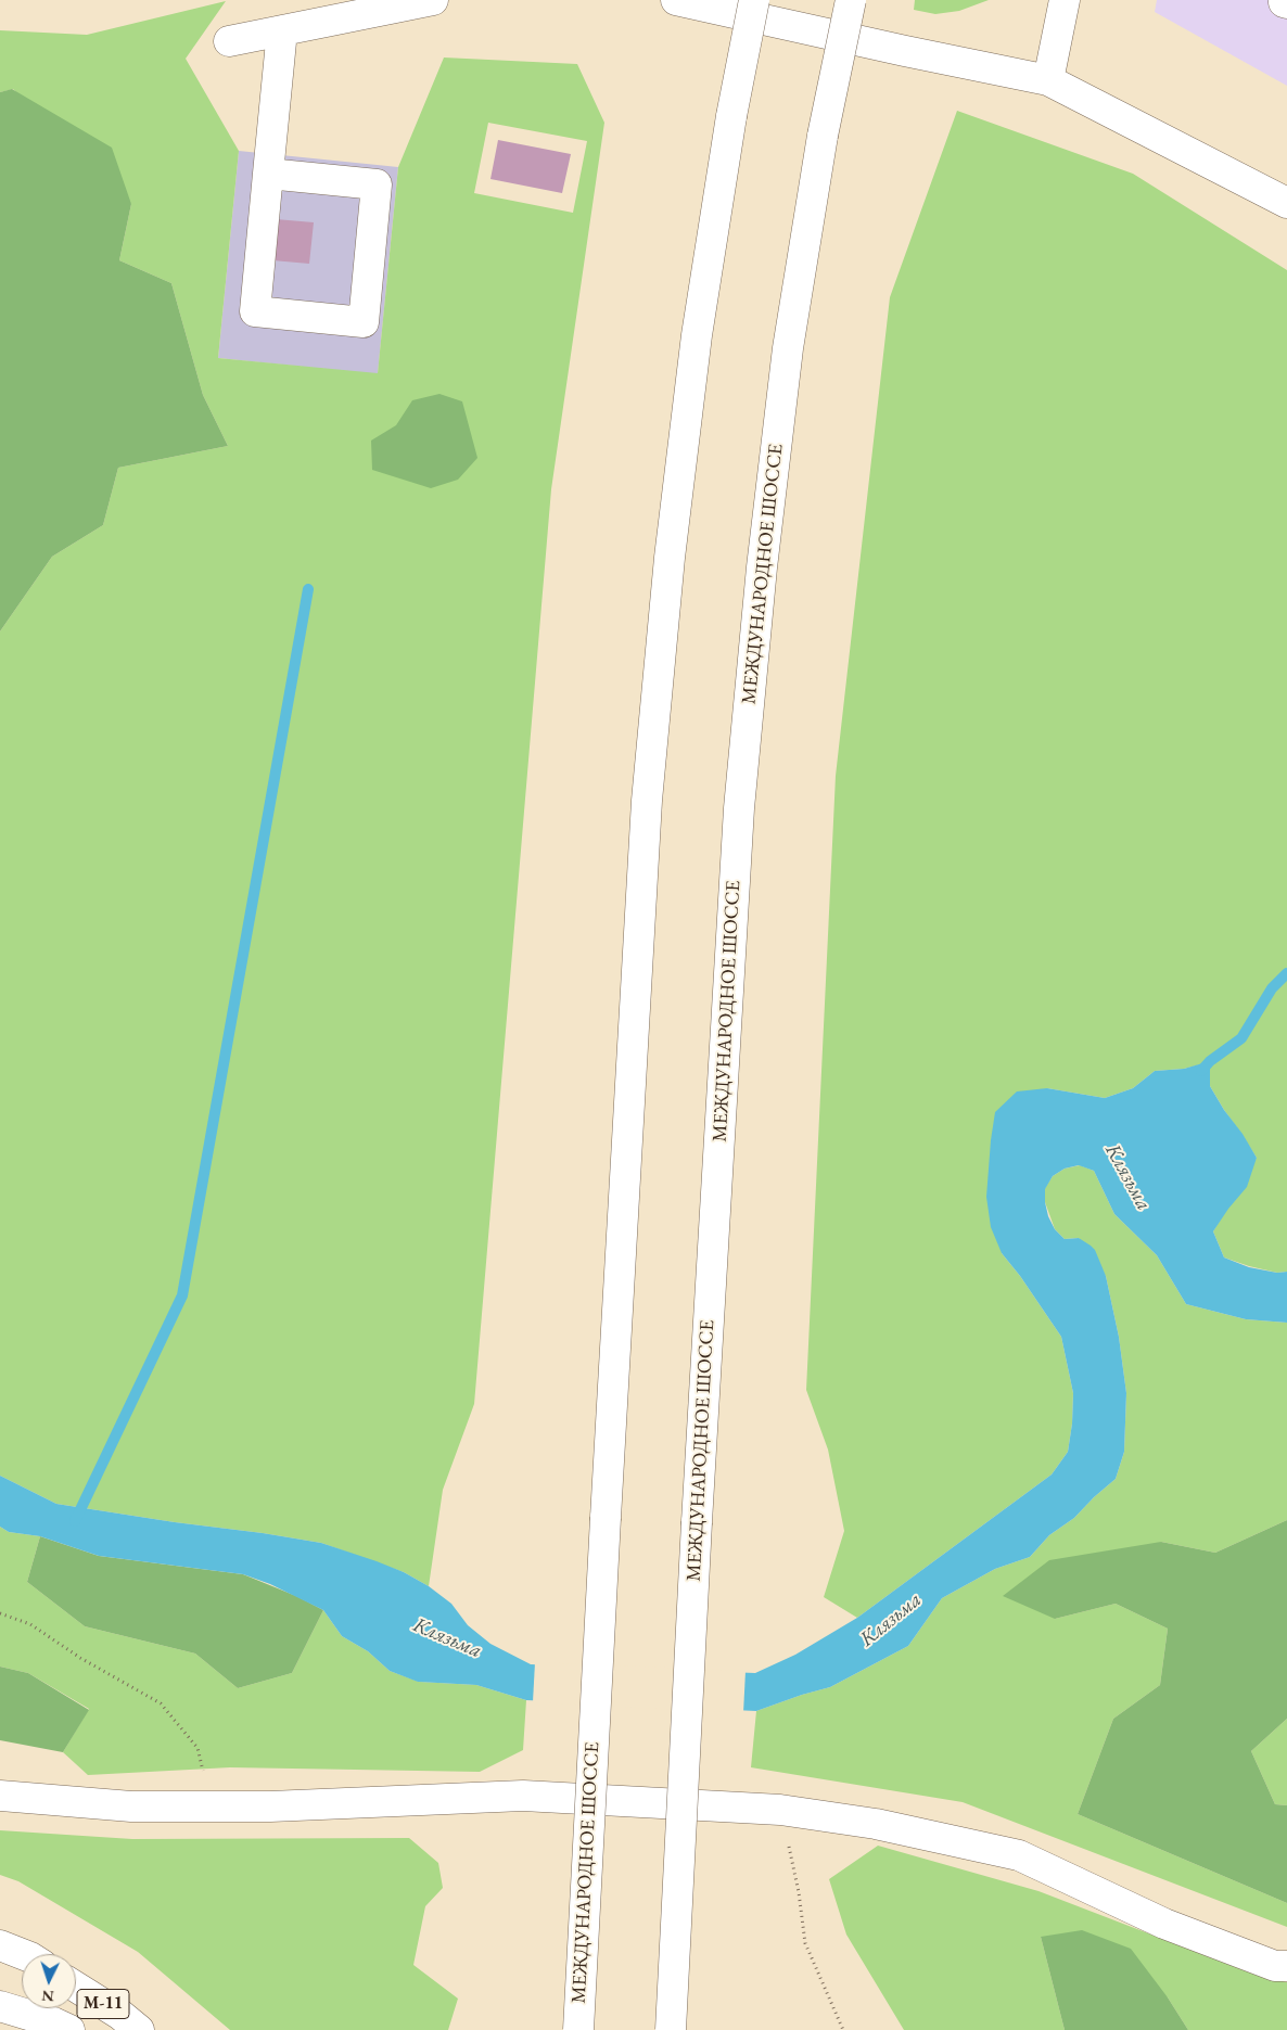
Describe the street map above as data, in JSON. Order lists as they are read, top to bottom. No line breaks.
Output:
{"streets":{"main road":["МЕЖДУНАРОДНОЕ ШОССЕ","М-11"]},"water":["Клязьма"],"north":"bottom"}
